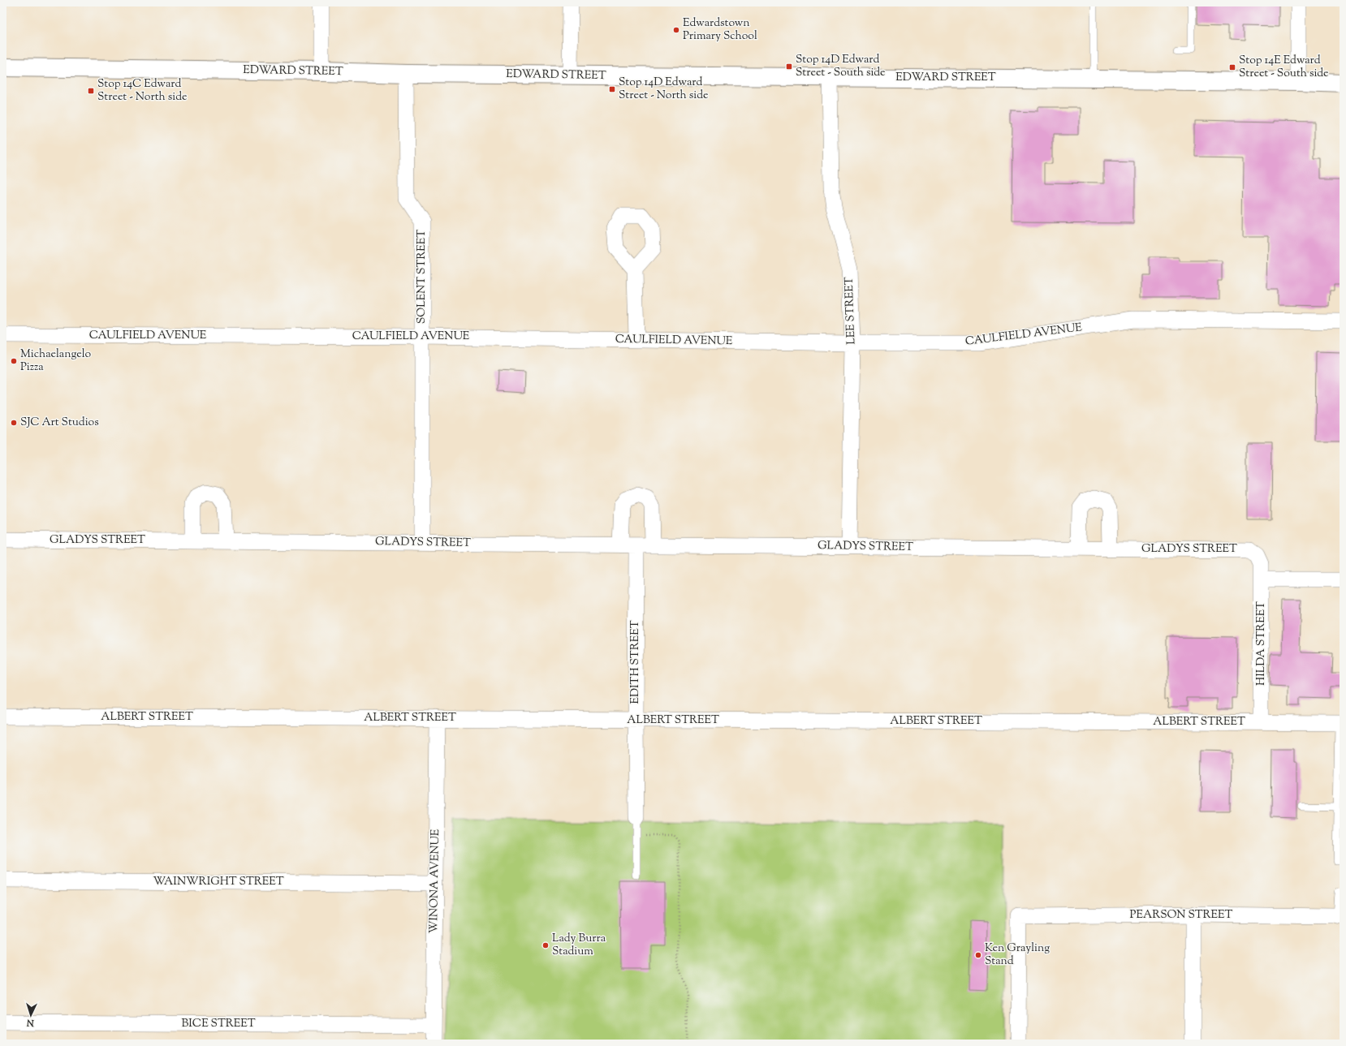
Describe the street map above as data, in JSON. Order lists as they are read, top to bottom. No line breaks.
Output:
{"streets":{"street":["EDWARD STREET","SOLENT STREET","LEE STREET","CAULFIELD AVENUE","GLADYS STREET","HILDA STREET","EDITH STREET","ALBERT STREET","WINONA AVENUE","WAINWRIGHT STREET","PEARSON STREET","BICE STREET"]},"crossings":[["EDWARD STREET","SOLENT STREET"],["EDWARD STREET","LEE STREET"],["SOLENT STREET","CAULFIELD AVENUE"],["SOLENT STREET","GLADYS STREET"],["LEE STREET","CAULFIELD AVENUE"],["LEE STREET","GLADYS STREET"],["GLADYS STREET","HILDA STREET"],["GLADYS STREET","EDITH STREET"],["HILDA STREET","ALBERT STREET"],["EDITH STREET","ALBERT STREET"],["ALBERT STREET","WINONA AVENUE"],["WINONA AVENUE","WAINWRIGHT STREET"],["WINONA AVENUE","BICE STREET"]],"places":{"other":["Edwardstown Primary School","Michaelangelo Pizza","SJC Art Studios","Lady Burra Stadium","Ken Grayling Stand"],"transit":["Stop 14D Edward Street - South side","Stop 14E Edward Street - South side","Stop 14D Edward Street - North side","Stop 14C Edward Street - North side"]},"north":"bottom"}
